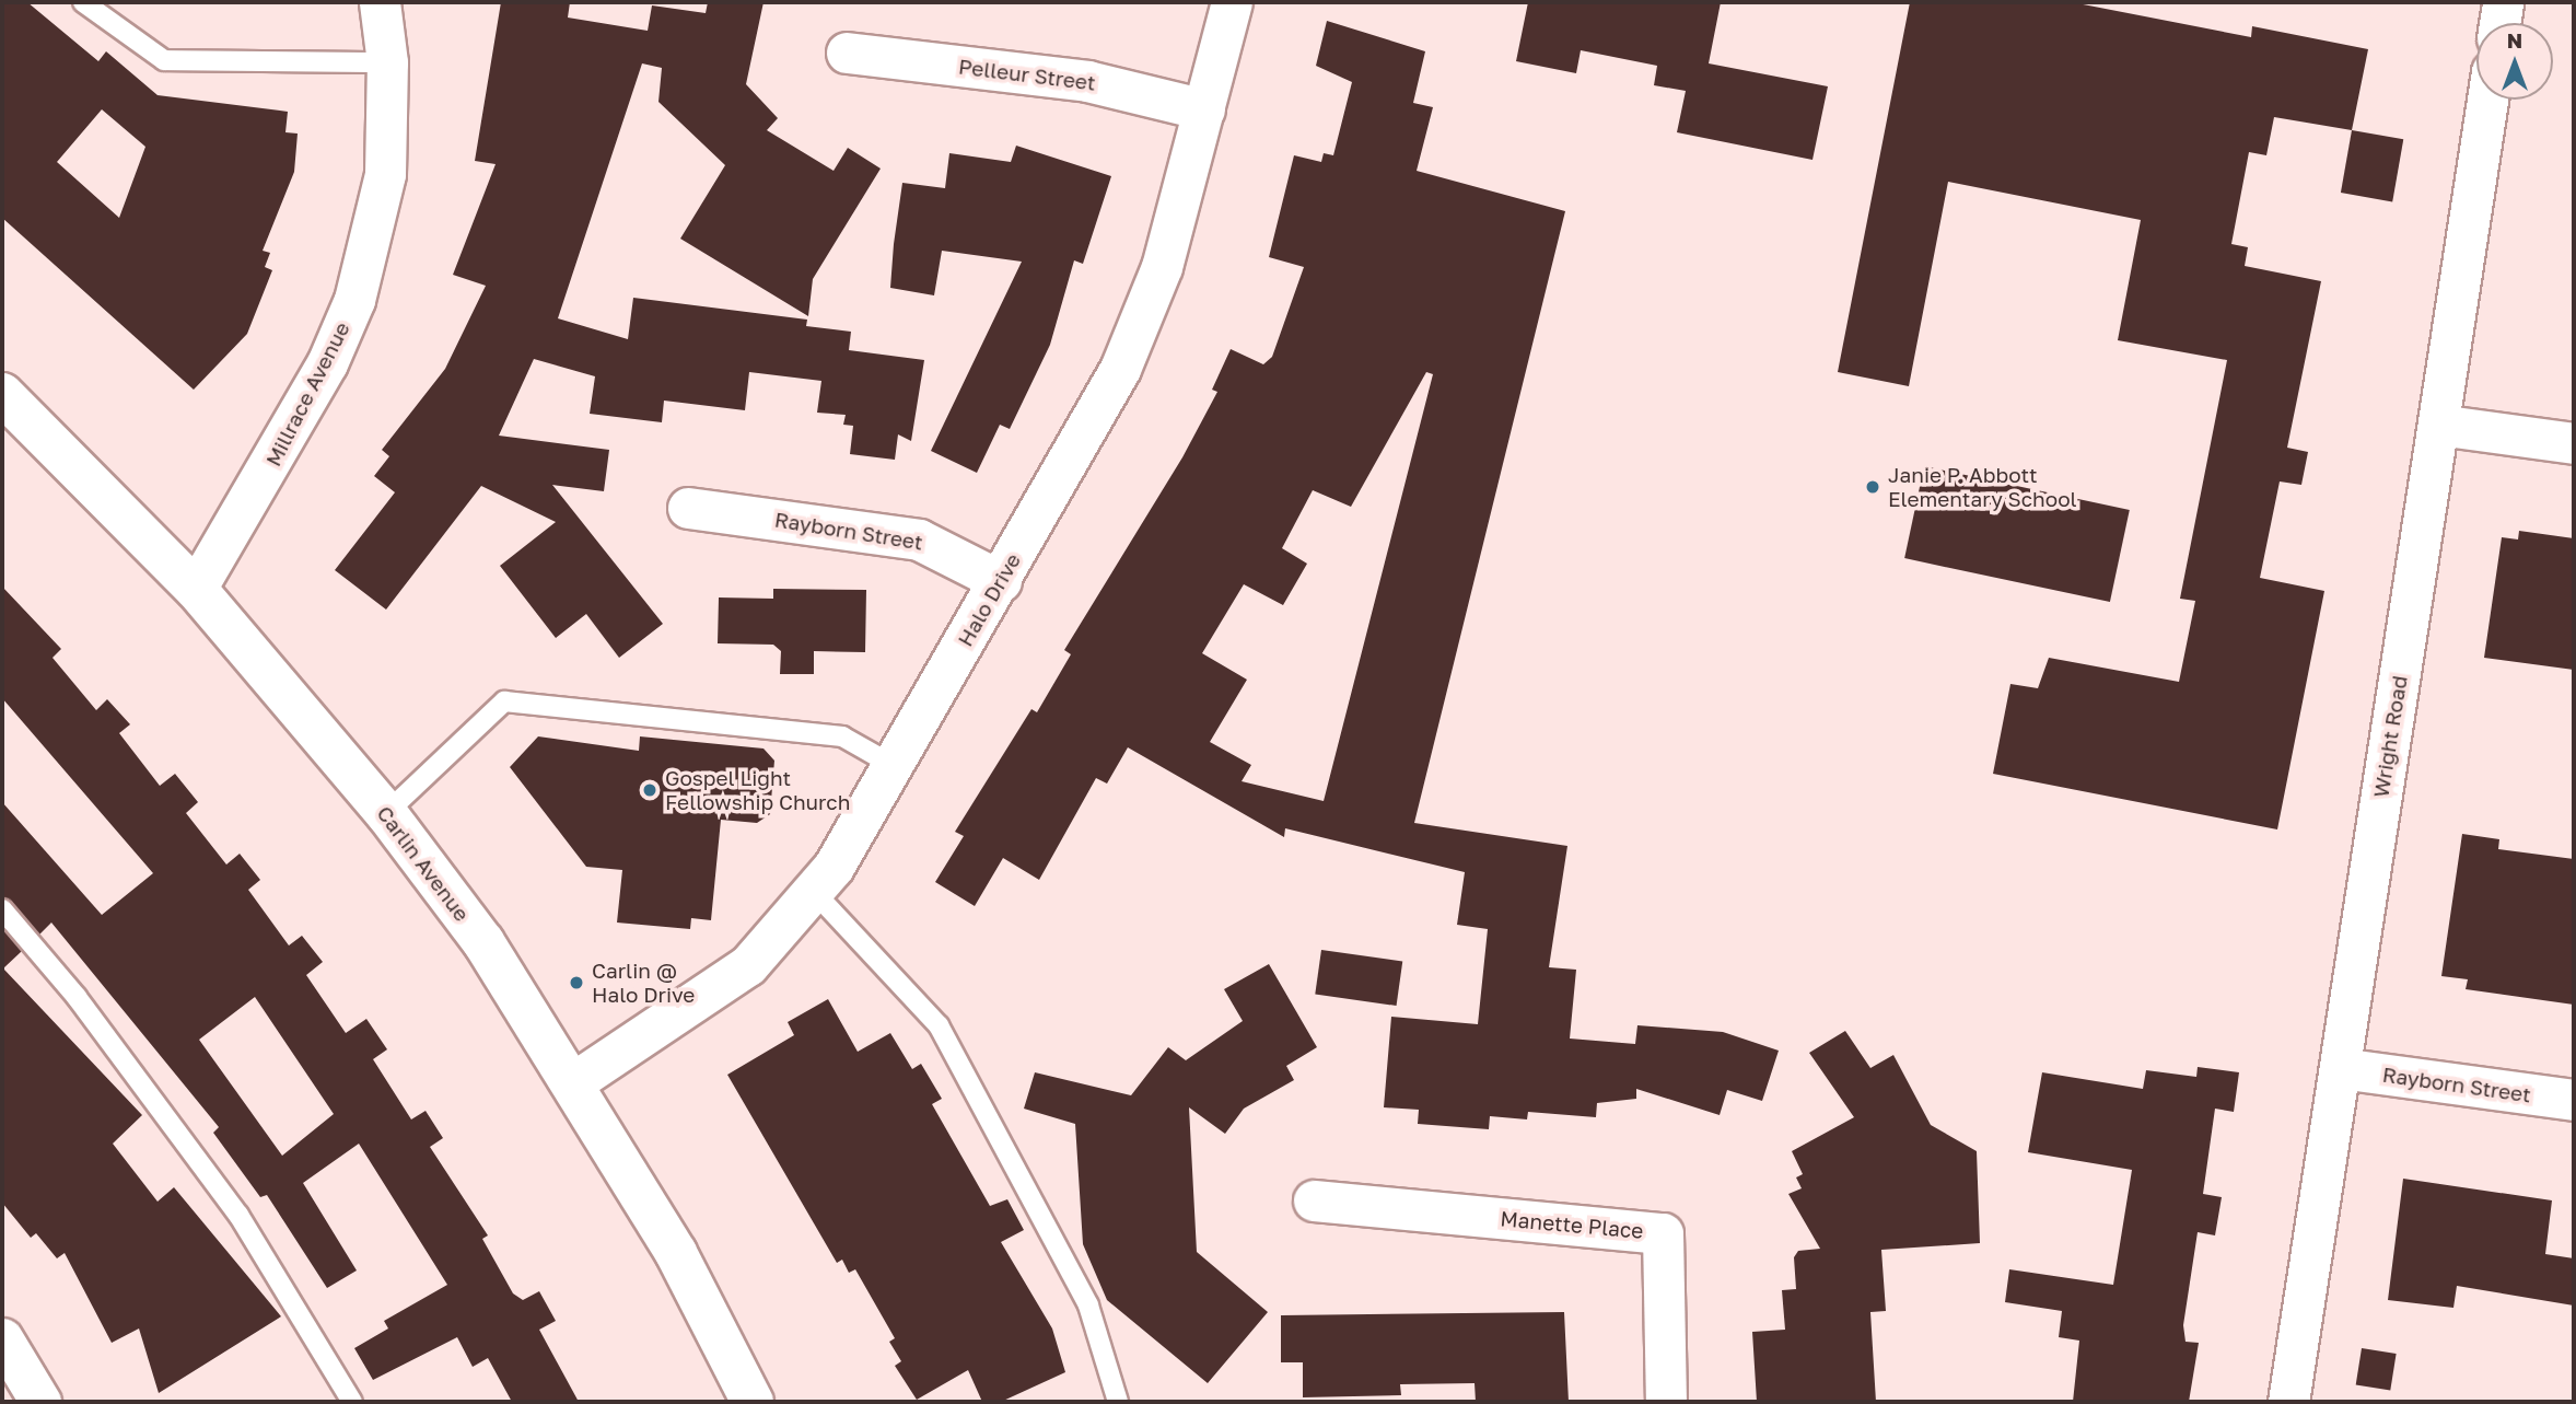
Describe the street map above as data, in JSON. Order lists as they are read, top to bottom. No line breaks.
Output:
{"streets":{"street":["Pelleur Street","Millrace Avenue","Rayborn Street","Halo Drive","Wright Road","Carlin Avenue","Manette Place"]},"crossings":[["Pelleur Street","Halo Drive"],["Millrace Avenue","Carlin Avenue"],["Rayborn Street","Halo Drive"],["Rayborn Street","Wright Road"],["Halo Drive","Carlin Avenue"]],"places":["Janie P. Abbott Elementary School","Gospel Light Fellowship Church","Carlin @ Halo Drive"],"north":"top"}
